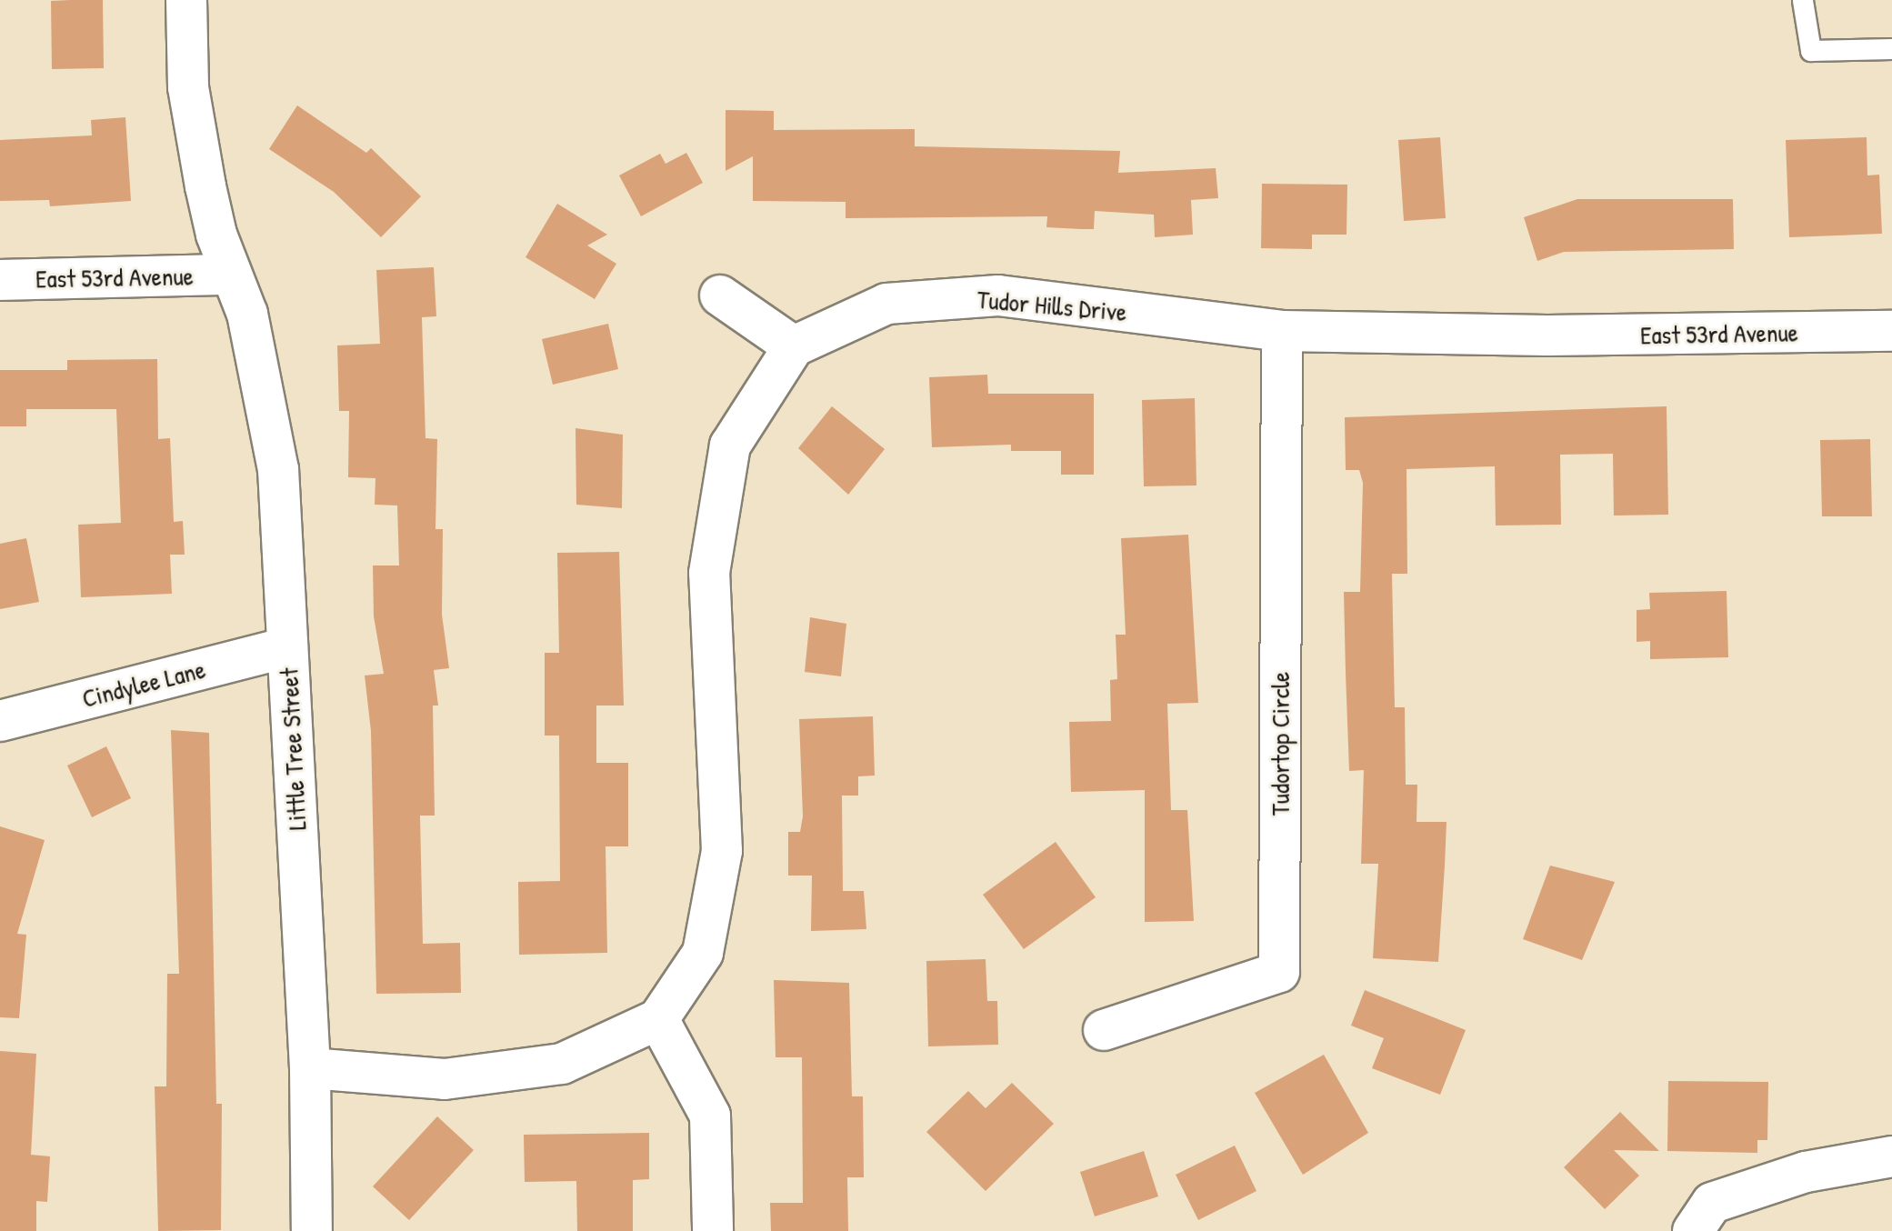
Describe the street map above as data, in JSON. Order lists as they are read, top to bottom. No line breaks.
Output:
{"streets":{"street":["East 53rd Avenue","Tudor Hills Drive","Cindylee Lane","Tudortop Circle","Little Tree Street"]},"crossings":[["East 53rd Avenue","Tudor Hills Drive"],["East 53rd Avenue","Little Tree Street"],["Tudor Hills Drive","Tudortop Circle"],["Cindylee Lane","Little Tree Street"]]}
